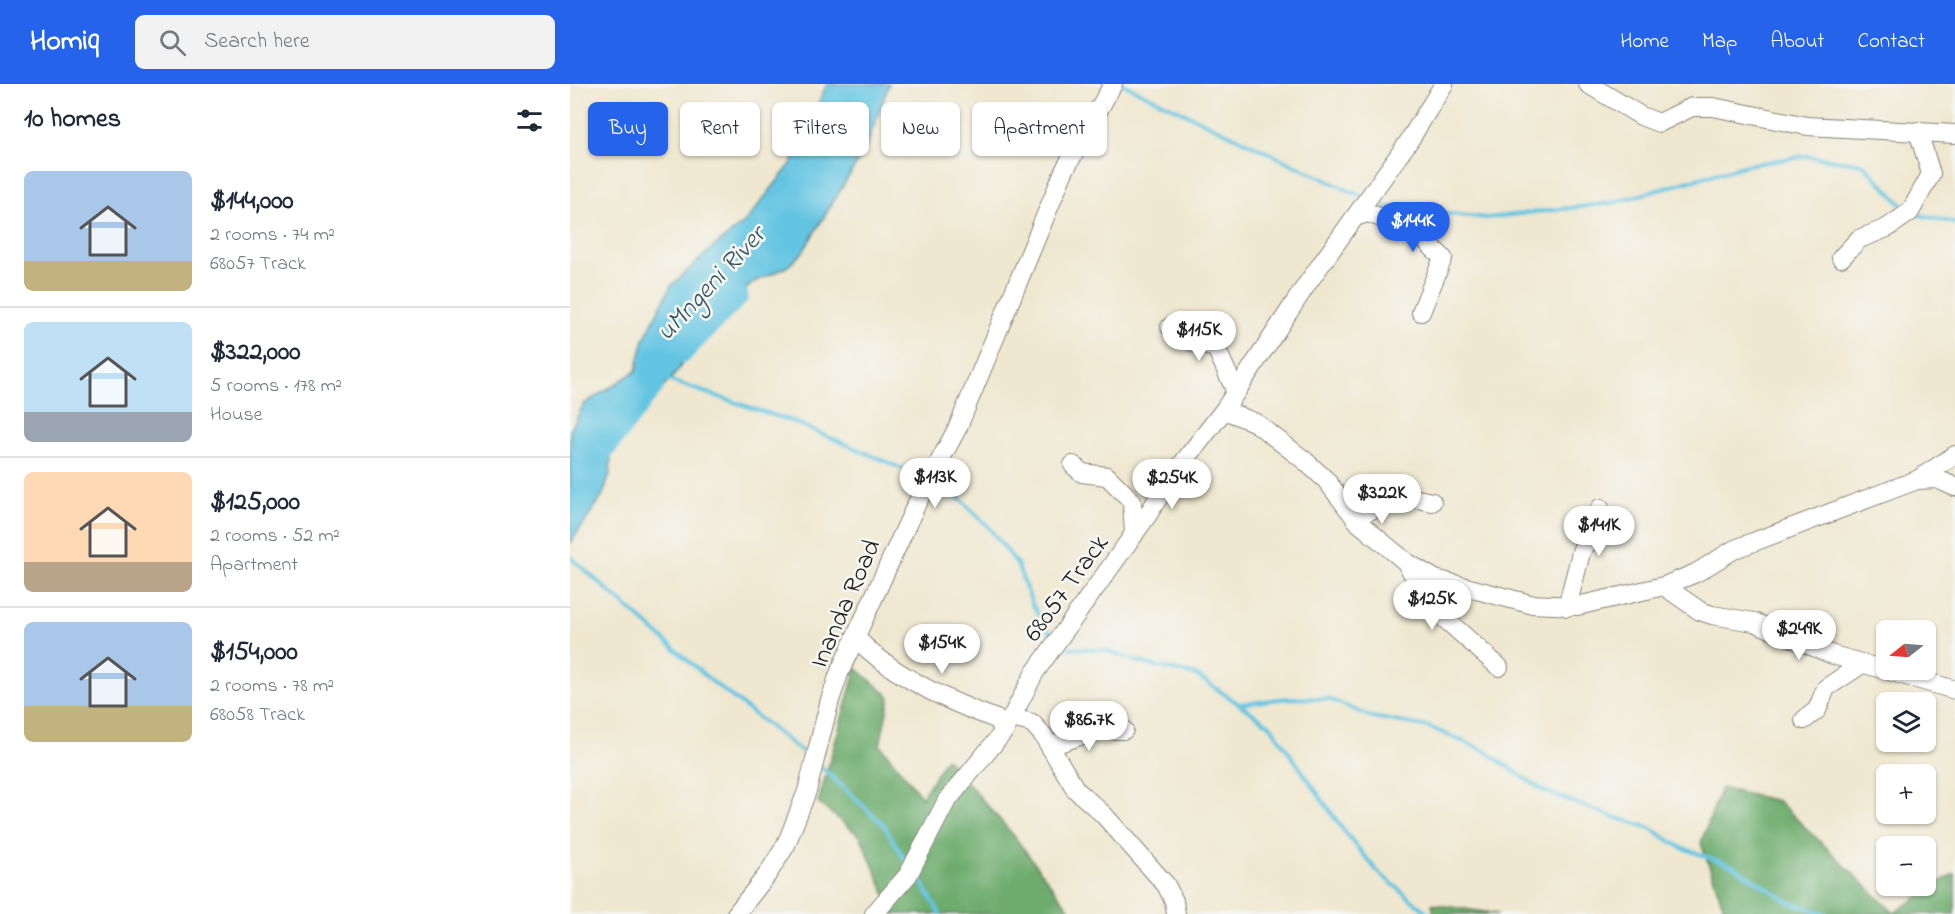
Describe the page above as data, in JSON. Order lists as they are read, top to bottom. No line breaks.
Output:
{"streets":{"street":["68057 Track","Inanda Road"]},"water":["uMngeni River"],"north":"left","page":{"header":"Homiq","search":"Search here","nav":["Home","Map","About","Contact"],"heading":"10 homes","chip":["Buy","Rent","Filters","New","Apartment"],"list":[{"name":"$144,000","note":"2 rooms · 74 m² · 68057 Track"},{"name":"$322,000","note":"5 rooms · 178 m² · House"},{"name":"$125,000","note":"2 rooms · 52 m² · Apartment"},{"name":"$154,000","note":"2 rooms · 78 m² · 68058 Track"}],"price":["$144K","$115K","$113K","$254K","$322K","$141K","$125K","$249K","$154K","$86.7K"],"map_buttons":["+","−"]}}
